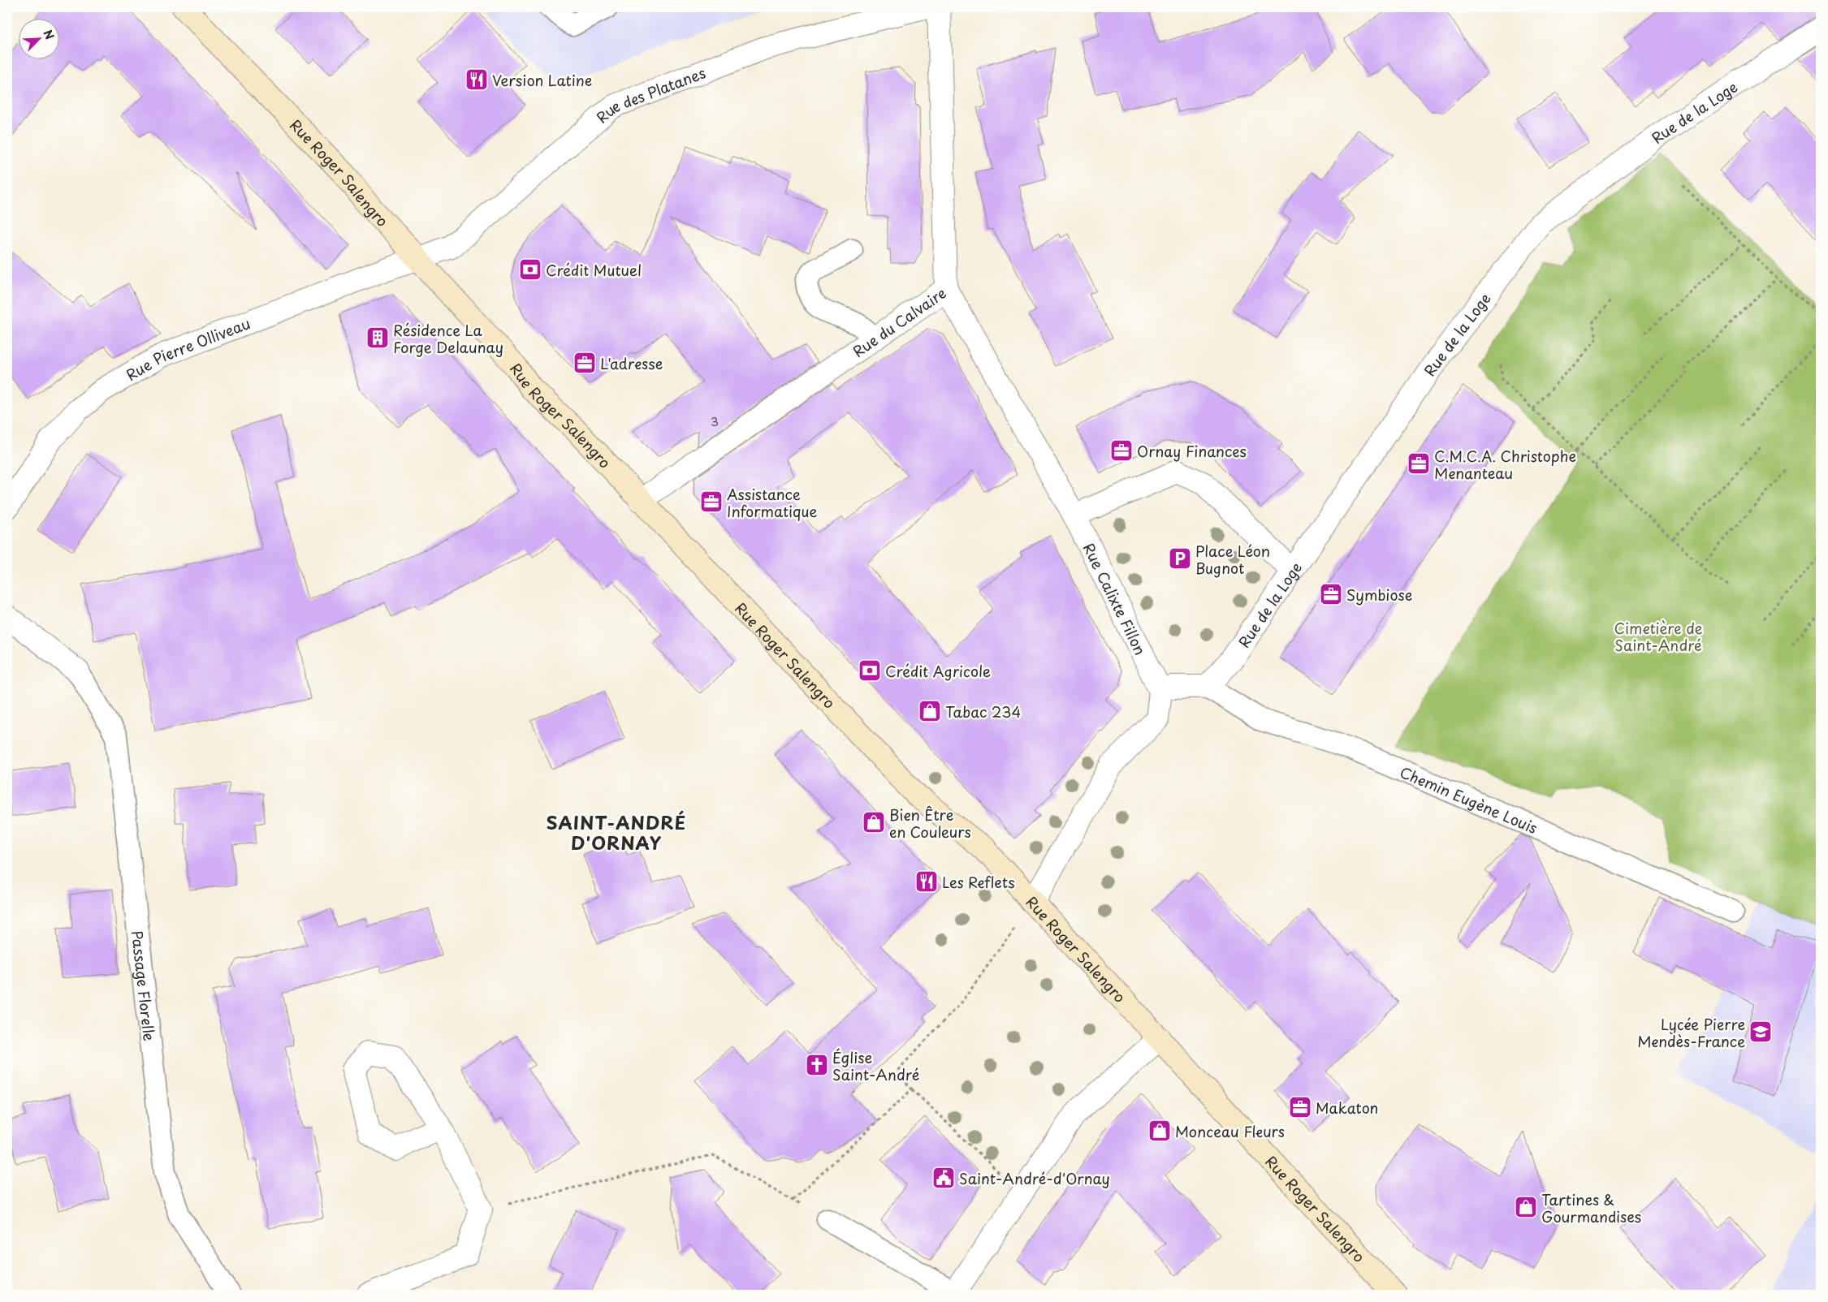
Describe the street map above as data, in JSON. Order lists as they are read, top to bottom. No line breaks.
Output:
{"streets":{"main road":["Rue Roger Salengro"],"street":["Rue des Platanes","Rue de la Loge","Rue du Calvaire","Rue Pierre Olliveau","Rue Calixte Fillon"],"lane":["Chemin Eugène Louis","Passage Florelle"]},"crossings":[["Rue des Platanes","Rue Roger Salengro"],["Rue des Platanes","Rue Pierre Olliveau"],["Rue de la Loge","Chemin Eugène Louis"],["Rue Roger Salengro","Rue du Calvaire"],["Rue Roger Salengro","Rue Pierre Olliveau"],["Rue Roger Salengro","Rue Calixte Fillon"],["Rue du Calvaire","Rue Calixte Fillon"]],"districts":["SAINT-ANDRÉ D'ORNAY"],"parks":["Cimetière de Saint-André"],"places":{"restaurant":["Version Latine","Les Reflets"],"bank":["Crédit Mutuel","Crédit Agricole"],"building":["Résidence La Forge Delaunay"],"office":["L'adresse","Ornay Finances","C.M.C.A. Christophe Menanteau","Assistance Informatique","Symbiose","Makaton"],"parking":["Place Léon Bugnot"],"shop":["Tabac 234","Bien Être en Couleurs","Monceau Fleurs","Tartines & Gourmandises"],"school or university":["Lycée Pierre Mendès-France"],"church":["Église Saint-André"],"public building":["Saint-André-d'Ornay"]},"house_numbers":["3"],"north":"top right"}
